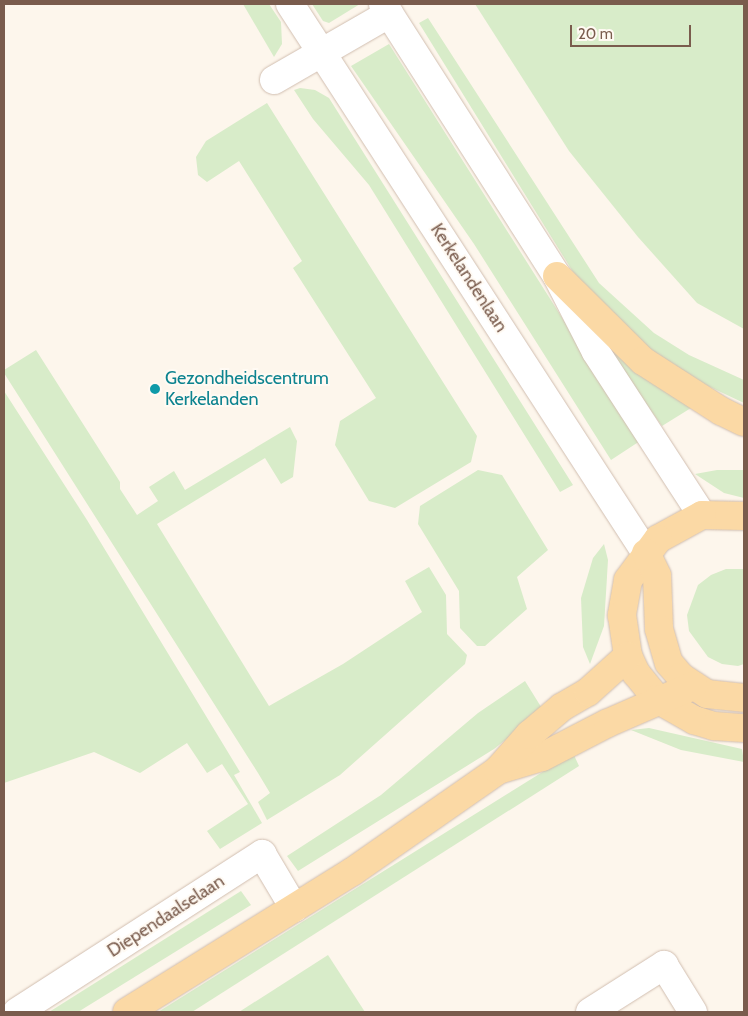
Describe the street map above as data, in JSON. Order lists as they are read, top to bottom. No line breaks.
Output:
{"streets":{"street":["Kerkelandenlaan","Diependaalselaan"]},"places":["Gezondheidscentrum Kerkelanden"],"scale_bar":"20 m"}
